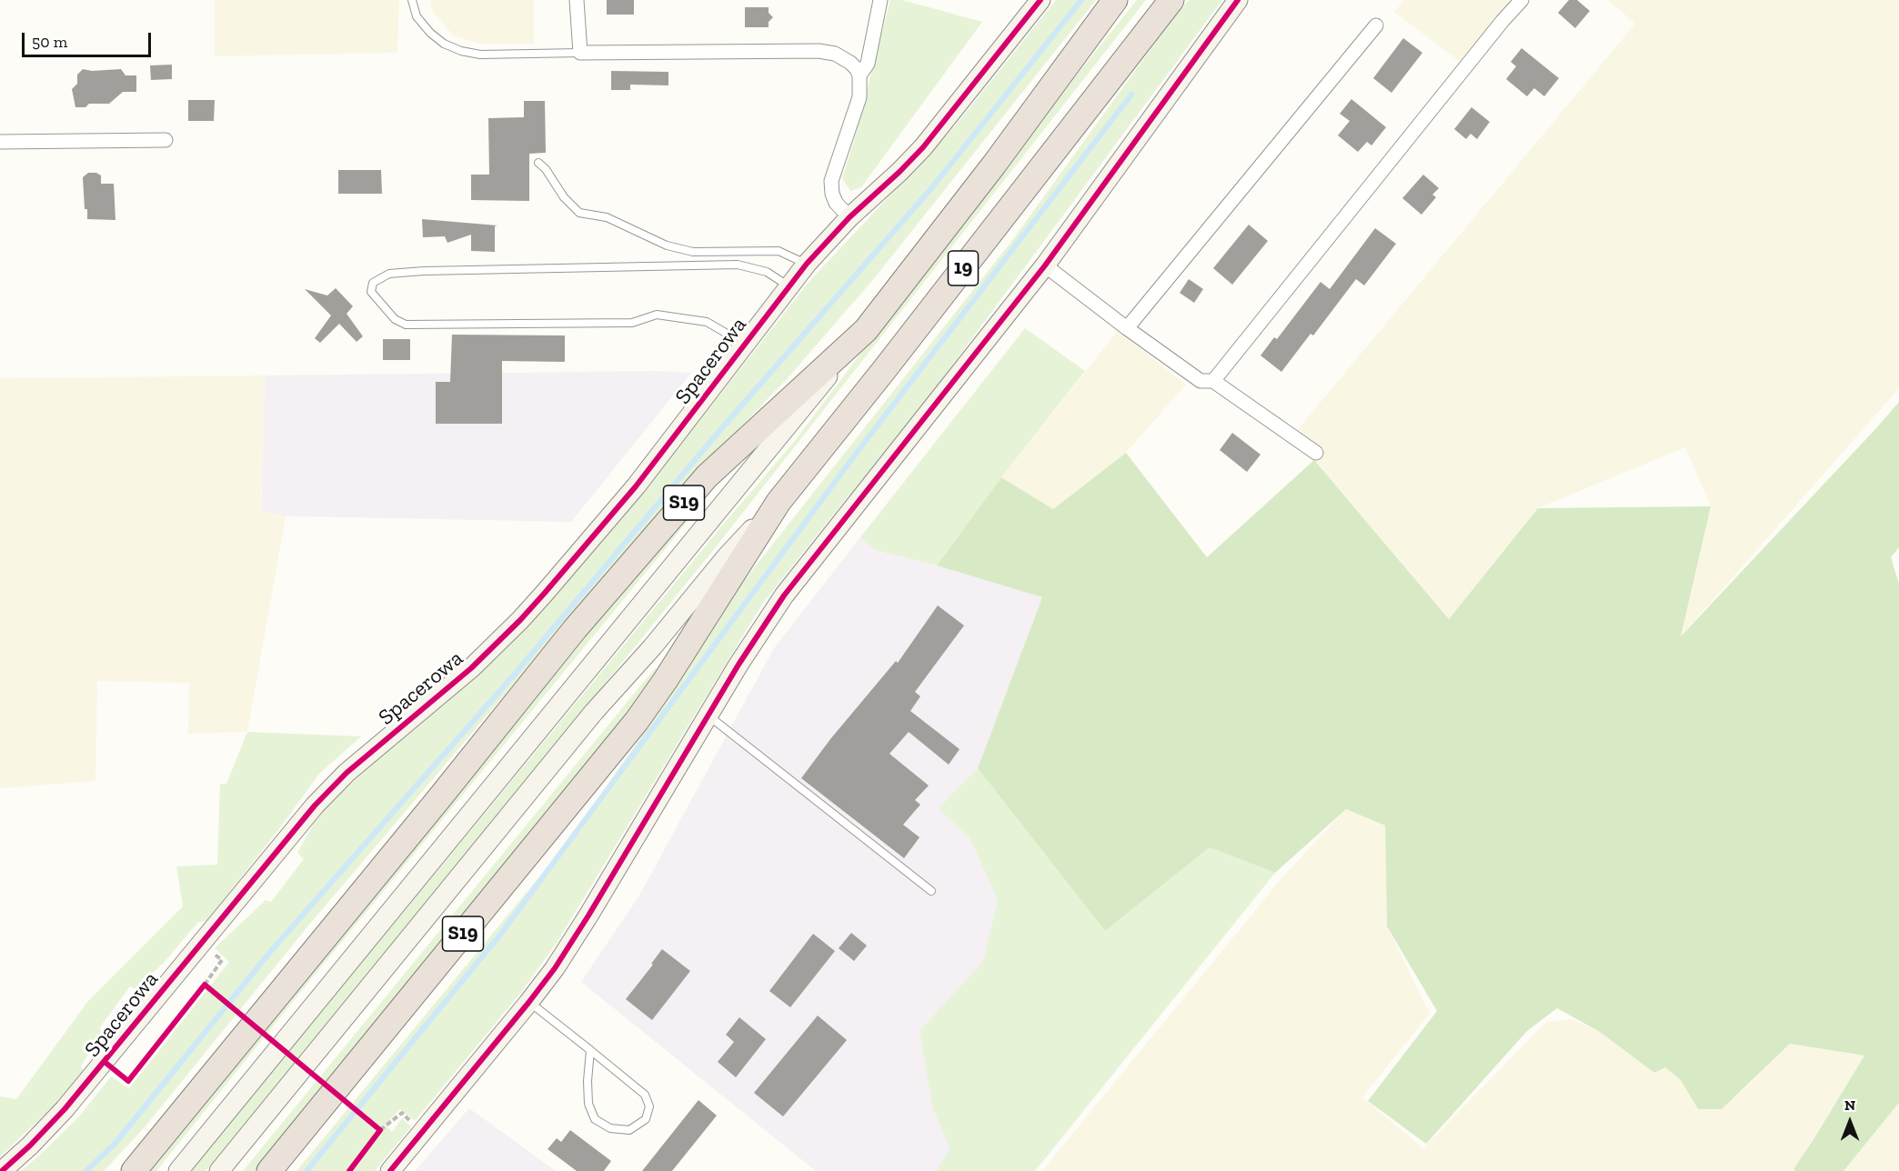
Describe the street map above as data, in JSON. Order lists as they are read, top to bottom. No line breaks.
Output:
{"streets":{"highway":["19","S19"],"street":["Spacerowa"]},"crossings":[["19","S19"]],"scale_bar":"50 m","north":"top"}
